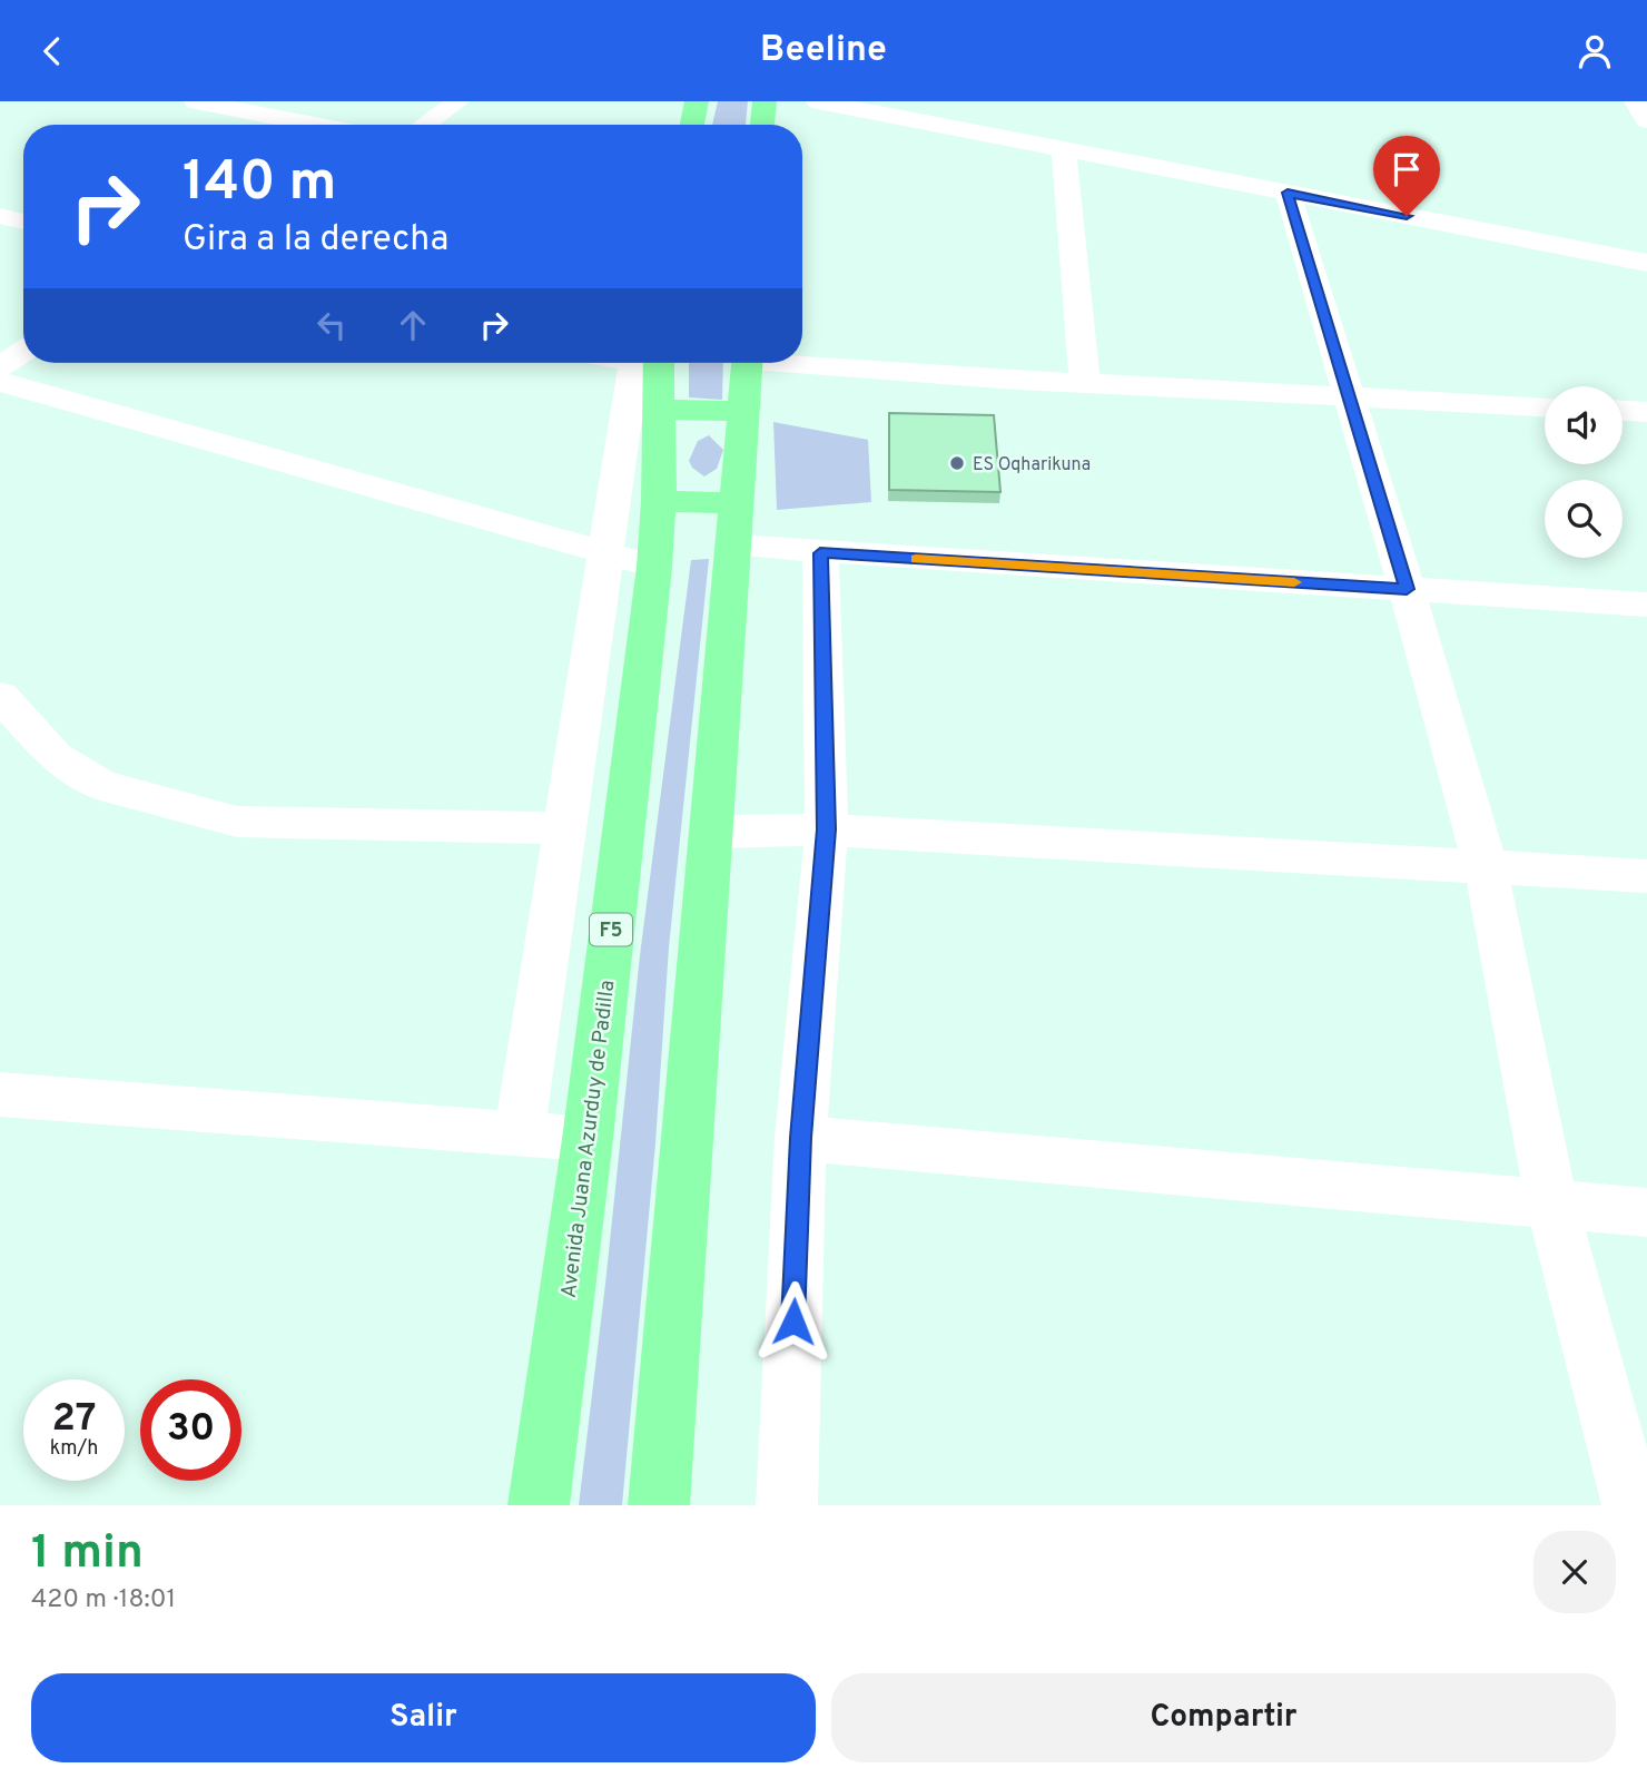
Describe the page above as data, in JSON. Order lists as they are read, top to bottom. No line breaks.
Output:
{"streets":{"highway":["F5","Avenida Juana Azurduy de Padilla"]},"places":["ES Oqharikuna"],"page":{"header":"Beeline","turn":["140 m","Gira a la derecha"],"speed":"27 km/h","limit":"30","heading":["1 min","420 m · 18:01"],"buttons":["Salir","Compartir"]}}
